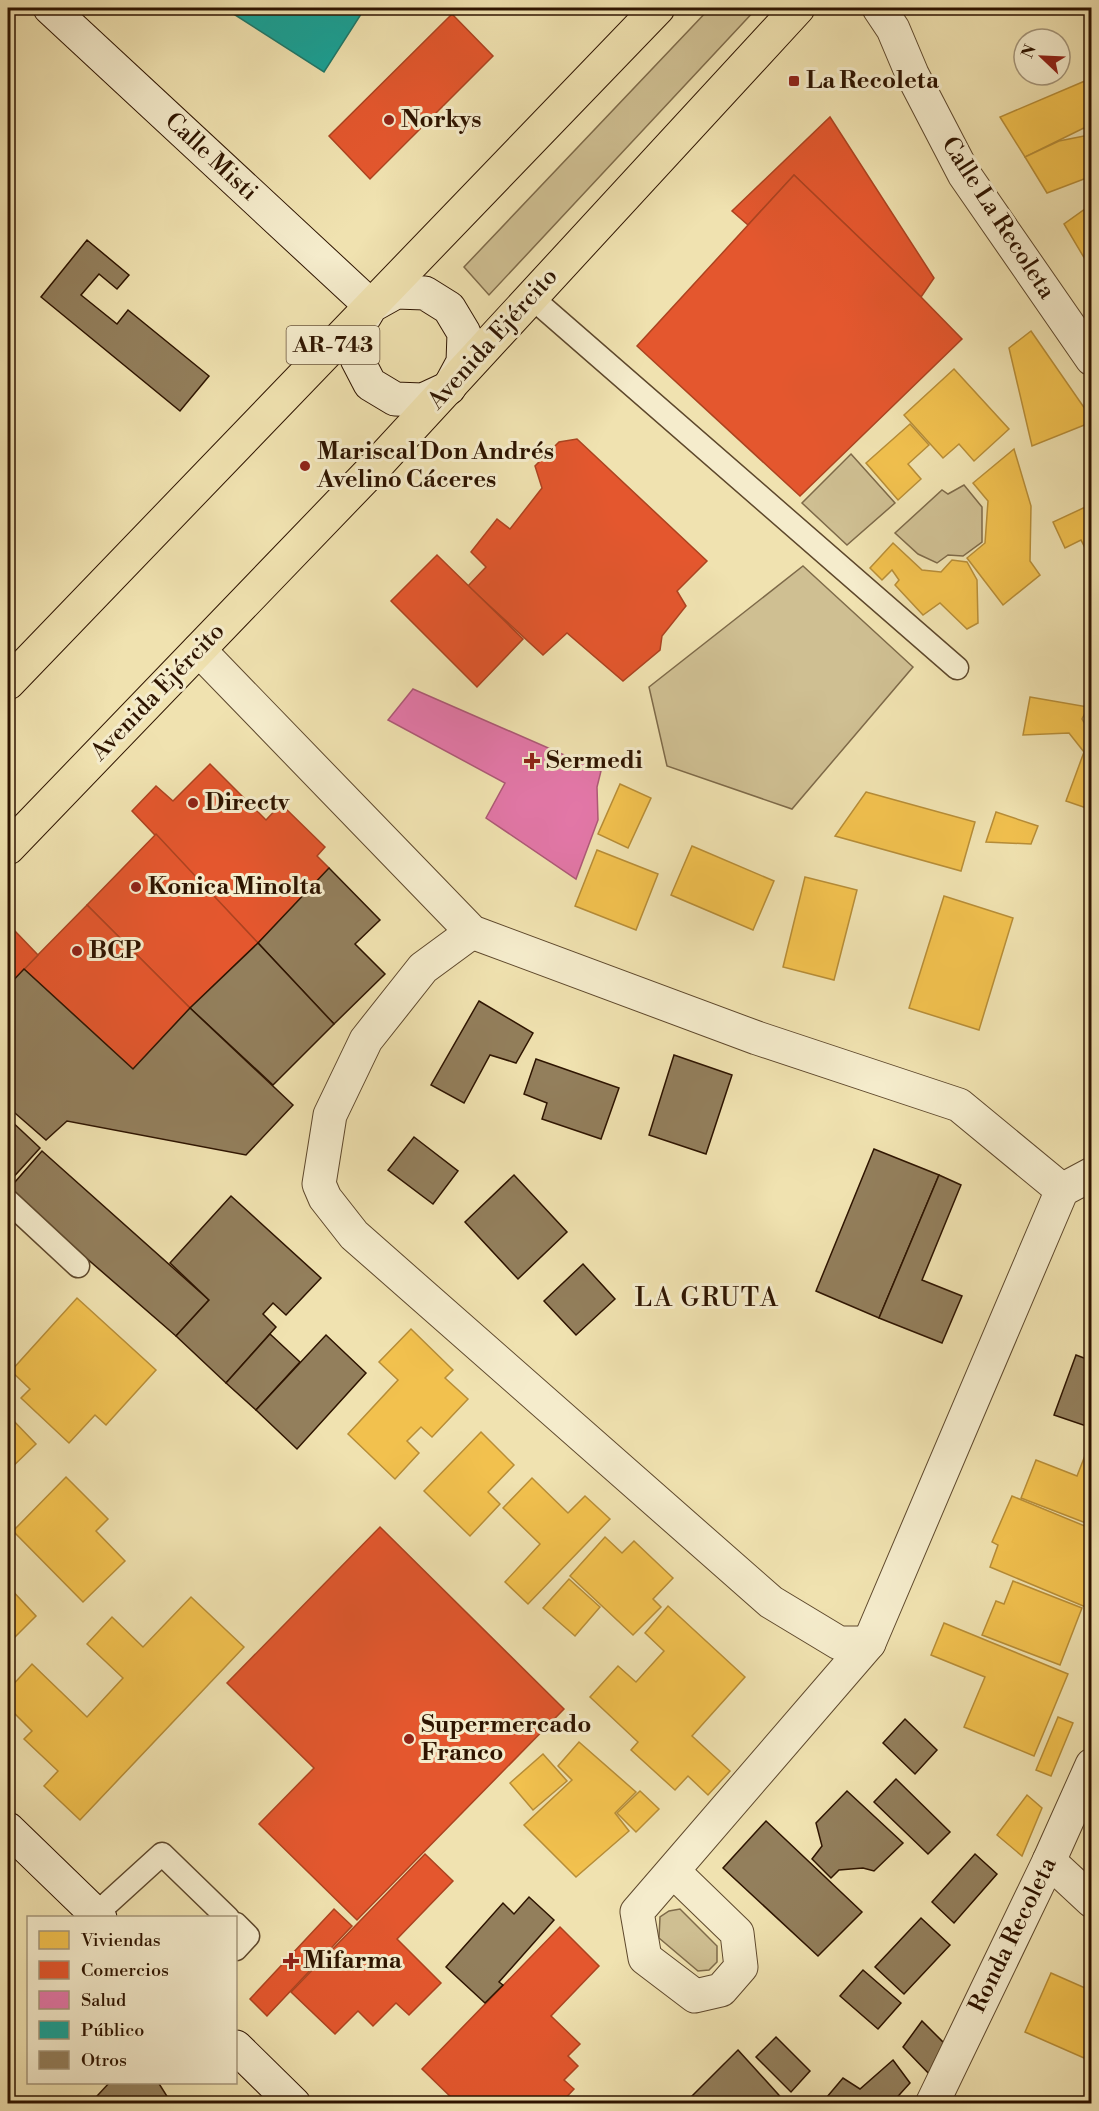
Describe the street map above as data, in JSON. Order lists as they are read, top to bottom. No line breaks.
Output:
{"streets":{"main road":["Avenida Ejército","AR-743"],"street":["Calle Misti","Calle La Recoleta","Ronda Recoleta"]},"crossings":[["Calle Misti","Avenida Ejército"],["Calle Misti","AR-743"],["Avenida Ejército","AR-743"]],"districts":["LA GRUTA"],"places":{"transit":["La Recoleta"],"other":["Norkys","Mariscal Don Andrés Avelino Cáceres","Directv","Konica Minolta","BCP","Supermercado Franco"],"health":["Sermedi","Mifarma"]},"legend":["Viviendas","Comercios","Salud","Público","Otros"],"north":"top left"}
